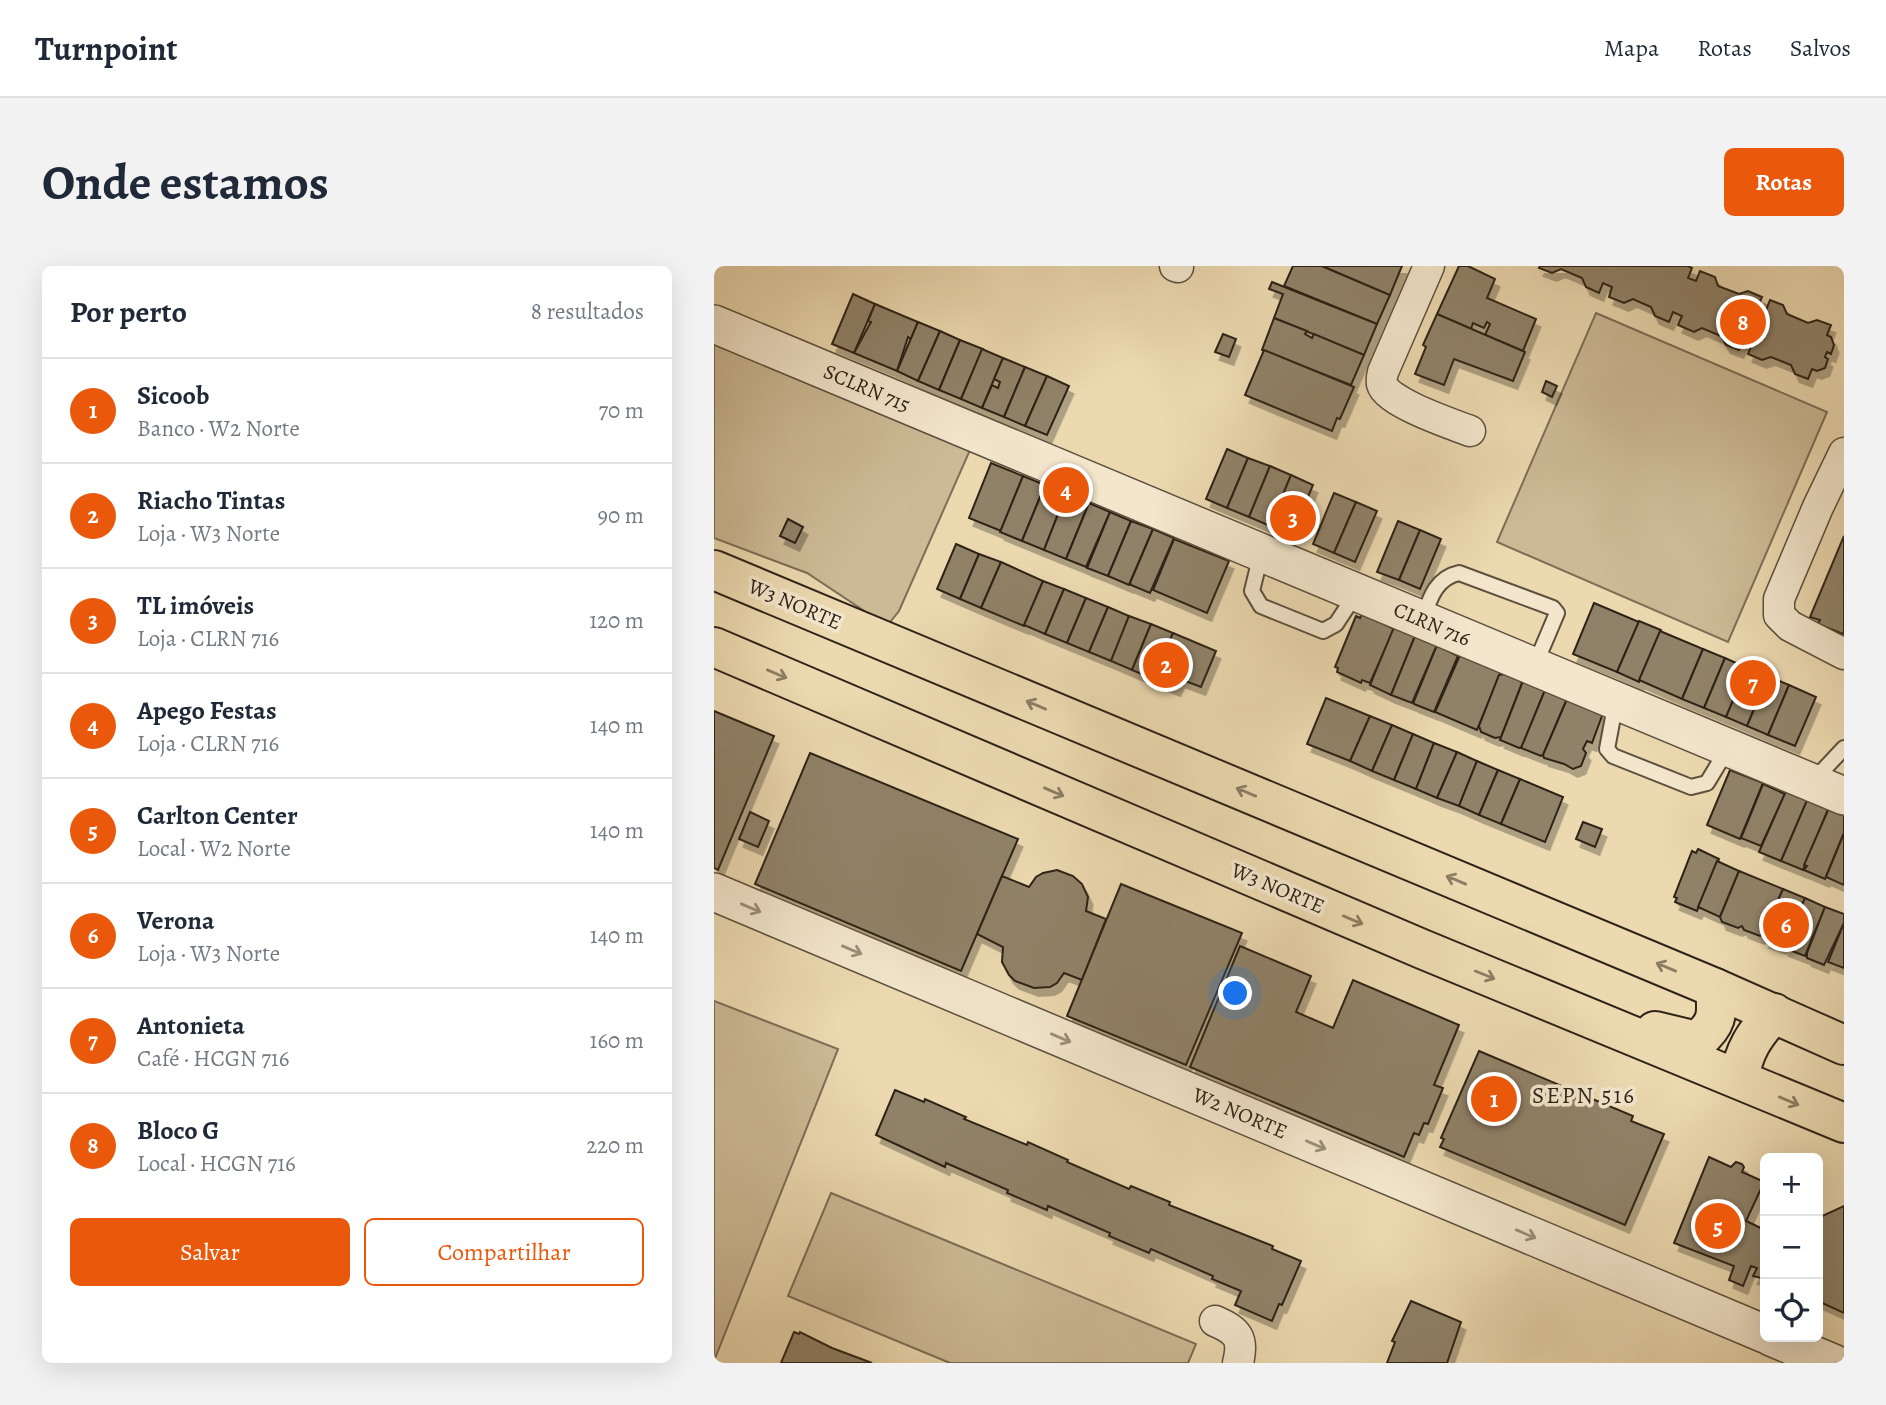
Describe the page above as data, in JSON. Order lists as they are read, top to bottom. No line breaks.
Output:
{"streets":{"main road":["W3 NORTE"],"street":["SCLRN 715","CLRN 716","W2 NORTE"]},"crossings":[["SCLRN 715","CLRN 716"]],"one_way":["W2 NORTE"],"districts":["SEPN 516"],"page":{"header":"Turnpoint","nav":["Mapa","Rotas","Salvos"],"buttons":["Rotas",["Salvar","Compartilhar"]],"title":"Onde estamos","heading":["Por perto","8 resultados"],"pins":["8","4","3","2","7","6","1","5"],"list":[{"mark":"1","name":"Sicoob","note":"Banco · W2 Norte","value":"70 m"},{"mark":"2","name":"Riacho Tintas","note":"Loja · W3 Norte","value":"90 m"},{"mark":"3","name":"TL imóveis","note":"Loja · CLRN 716","value":"120 m"},{"mark":"4","name":"Apego Festas","note":"Loja · CLRN 716","value":"140 m"},{"mark":"5","name":"Carlton Center","note":"Local · W2 Norte","value":"140 m"},{"mark":"6","name":"Verona","note":"Loja · W3 Norte","value":"140 m"},{"mark":"7","name":"Antonieta","note":"Café · HCGN 716","value":"160 m"},{"mark":"8","name":"Bloco G","note":"Local · HCGN 716","value":"220 m"}],"map_buttons":["+","−"]}}
